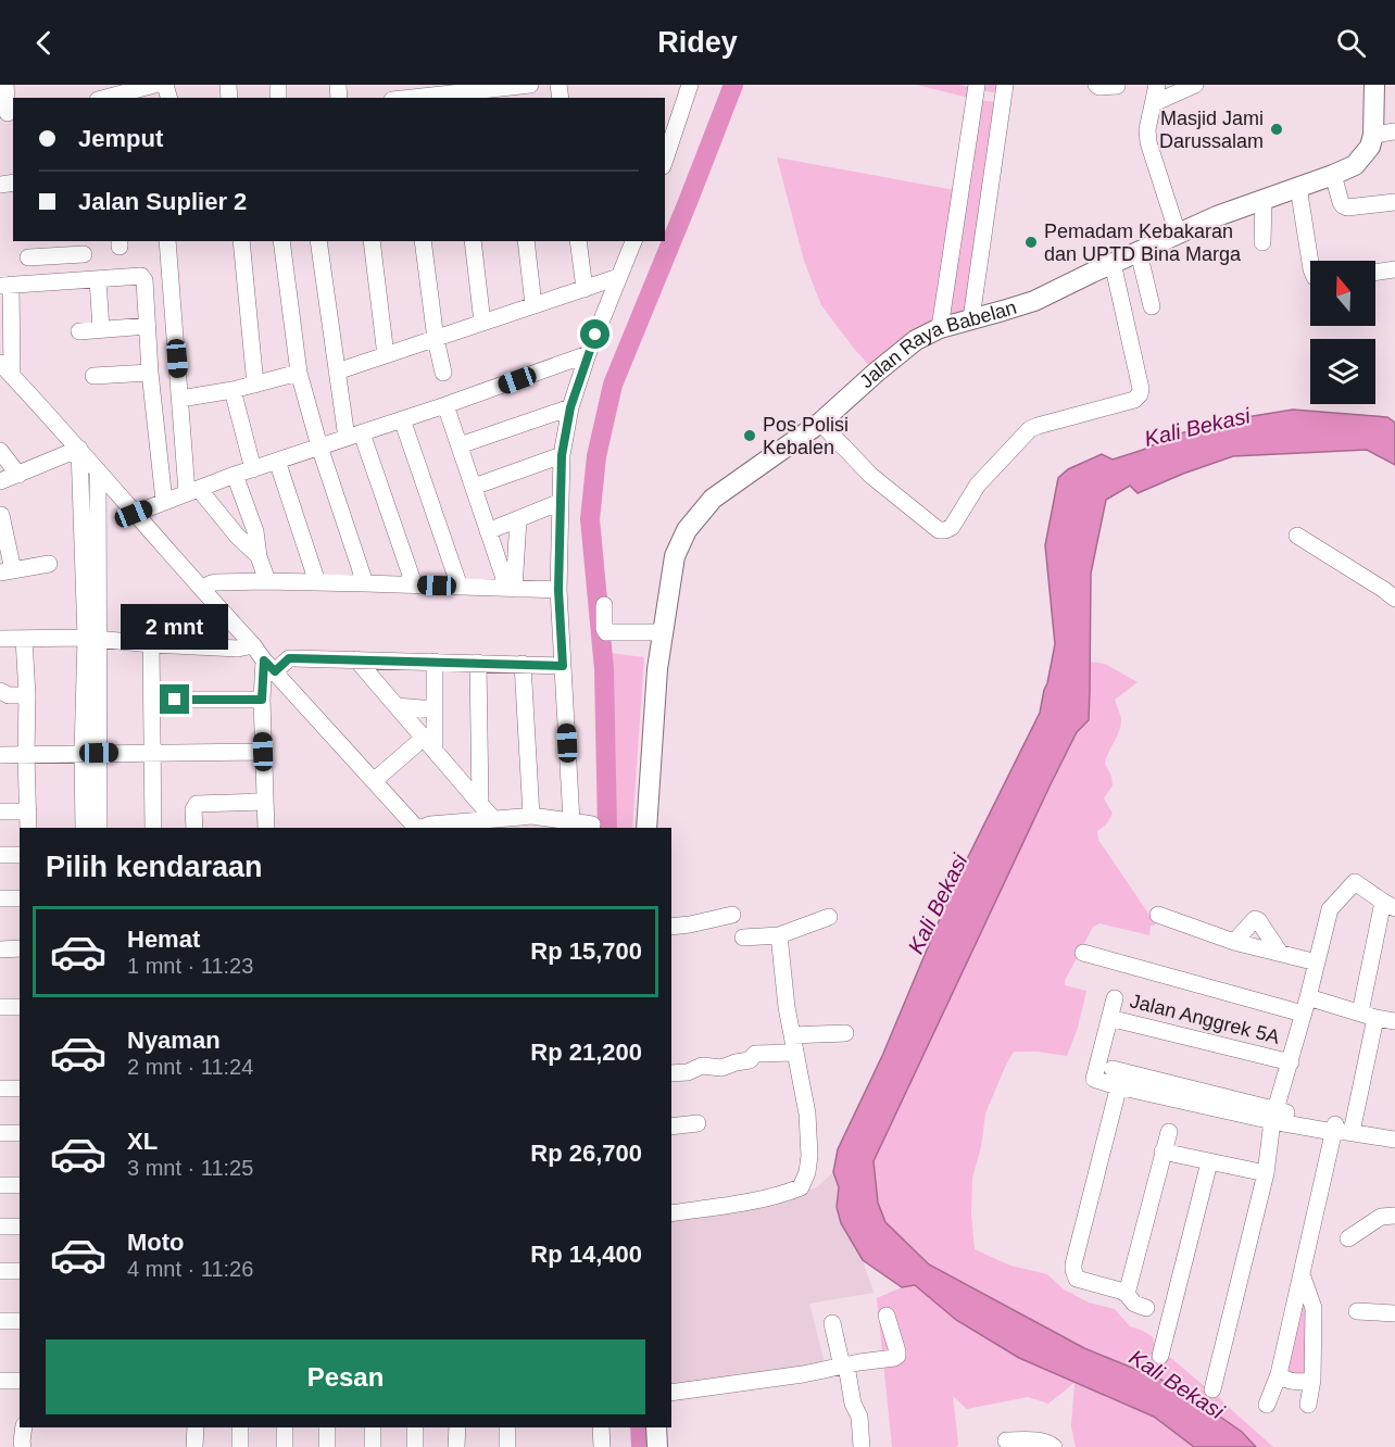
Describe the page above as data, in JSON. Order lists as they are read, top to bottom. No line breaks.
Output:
{"streets":{"main road":["Jalan Raya Babelan"],"street":["Jalan Anggrek 5A"]},"water":["Kali Bekasi"],"places":["Masjid Jami Darussalam","Pemadam Kebakaran dan UPTD Bina Marga","Pos Polisi Kebalen"],"north":"top","page":{"header":"Ridey","banner":["Jemput","Jalan Suplier 2"],"bubble":"2 mnt","heading":"Pilih kendaraan","list":[{"name":"Hemat","note":"1 mnt · 11:23","value":"Rp 15,700"},{"name":"Nyaman","note":"2 mnt · 11:24","value":"Rp 21,200"},{"name":"XL","note":"3 mnt · 11:25","value":"Rp 26,700"},{"name":"Moto","note":"4 mnt · 11:26","value":"Rp 14,400"}],"buttons":"Pesan"}}
